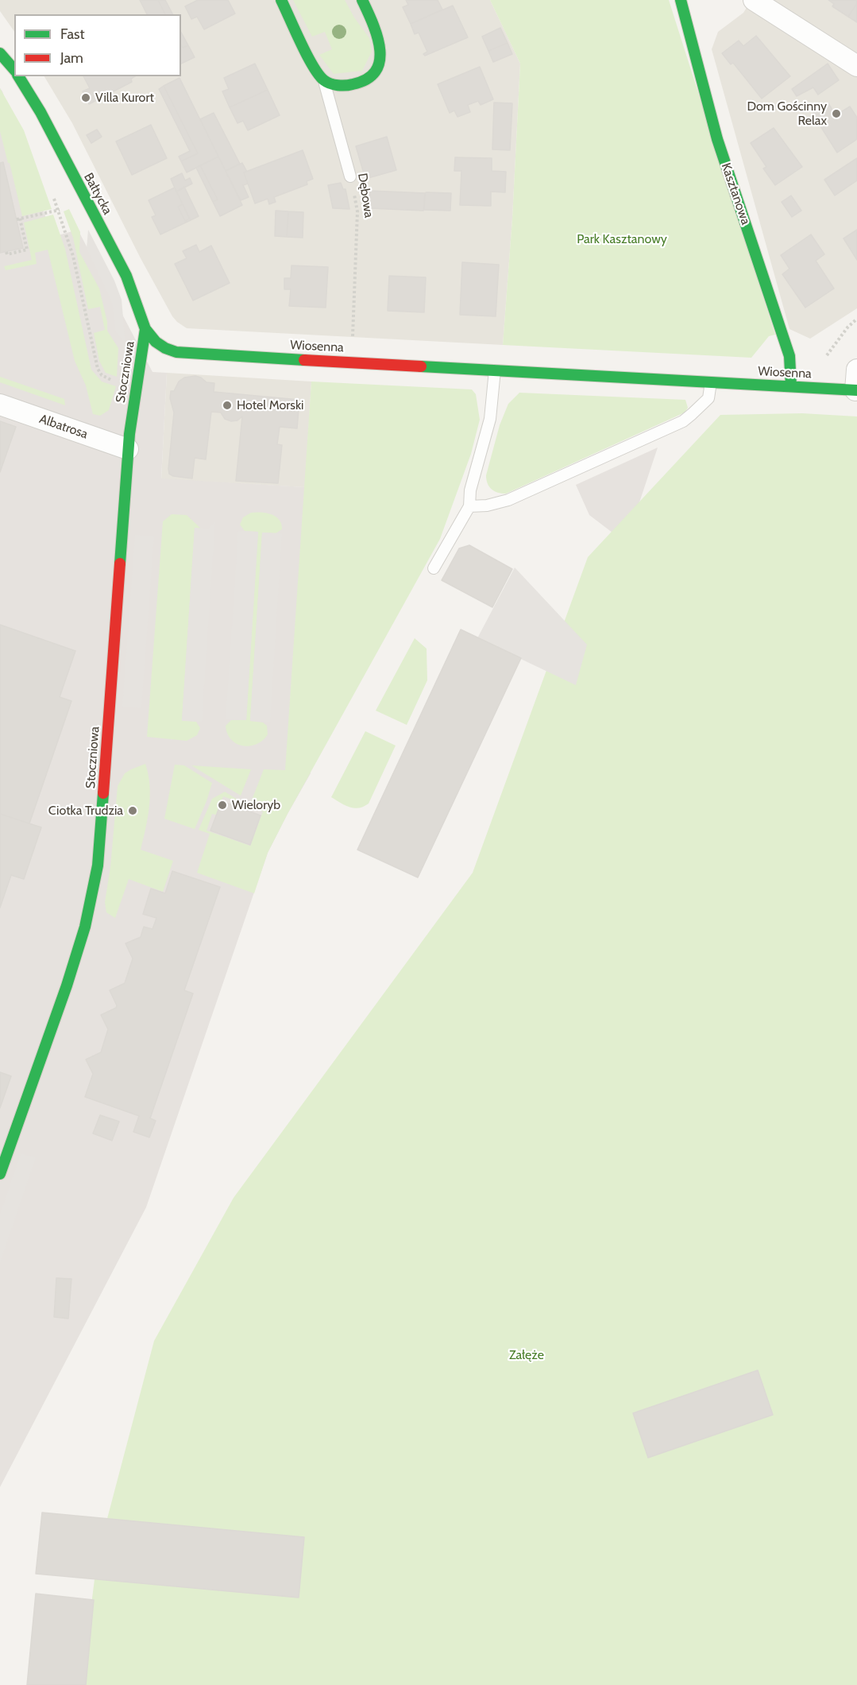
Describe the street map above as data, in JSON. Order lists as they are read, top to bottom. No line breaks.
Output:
{"streets":{"street":["Bałtycka","Kasztanowa","Dębowa","Wiosenna","Stoczniowa","Albatrosa"]},"crossings":[["Bałtycka","Wiosenna"],["Bałtycka","Stoczniowa"],["Kasztanowa","Wiosenna"],["Wiosenna","Stoczniowa"],["Stoczniowa","Albatrosa"]],"parks":["Park Kasztanowy","Załęże"],"places":["Villa Kurort","Dom Gościnny Relax","Hotel Morski","Wieloryb","Ciotka Trudzia"],"legend":["Fast","Jam"]}
